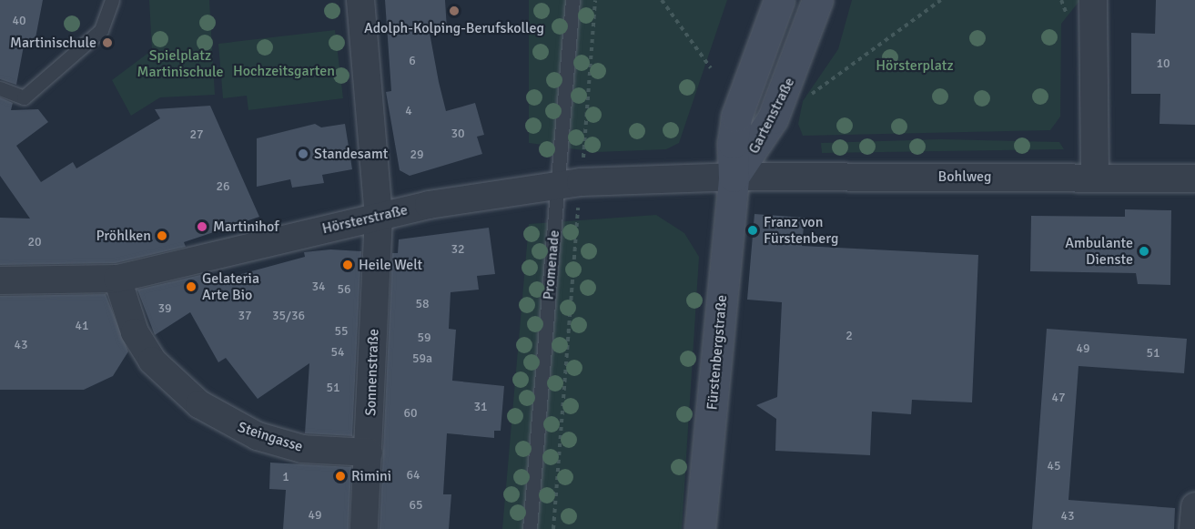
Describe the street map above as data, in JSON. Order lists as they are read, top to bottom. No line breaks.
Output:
{"streets":{"street":["Gartenstraße","Bohlweg","Hörsterstraße","Fürstenbergstraße","Sonnenstraße","Steingasse"],"lane":["Promenade"]},"crossings":[["Gartenstraße","Bohlweg"],["Gartenstraße","Hörsterstraße"],["Gartenstraße","Fürstenbergstraße"],["Bohlweg","Hörsterstraße"],["Bohlweg","Fürstenbergstraße"],["Hörsterstraße","Promenade"],["Hörsterstraße","Fürstenbergstraße"],["Hörsterstraße","Sonnenstraße"],["Hörsterstraße","Steingasse"],["Sonnenstraße","Steingasse"]],"parks":["Spielplatz Martinischule","Hörsterplatz","Hochzeitsgarten"],"places":["Adolph-Kolping-Berufskolleg","Martinischule","Standesamt","Martinihof","Franz von Fürstenberg","Pröhlken","Ambulante Dienste","Heile Welt","Gelateria Arte Bio","Rimini"],"house_numbers":["40","6","10","4","30","27","29","26","20","32","34","56","58","39","37","35/36","41","55","2","59","43","49","54","51","59a","51","47","31","60","45","64","1","65","49","43"]}
